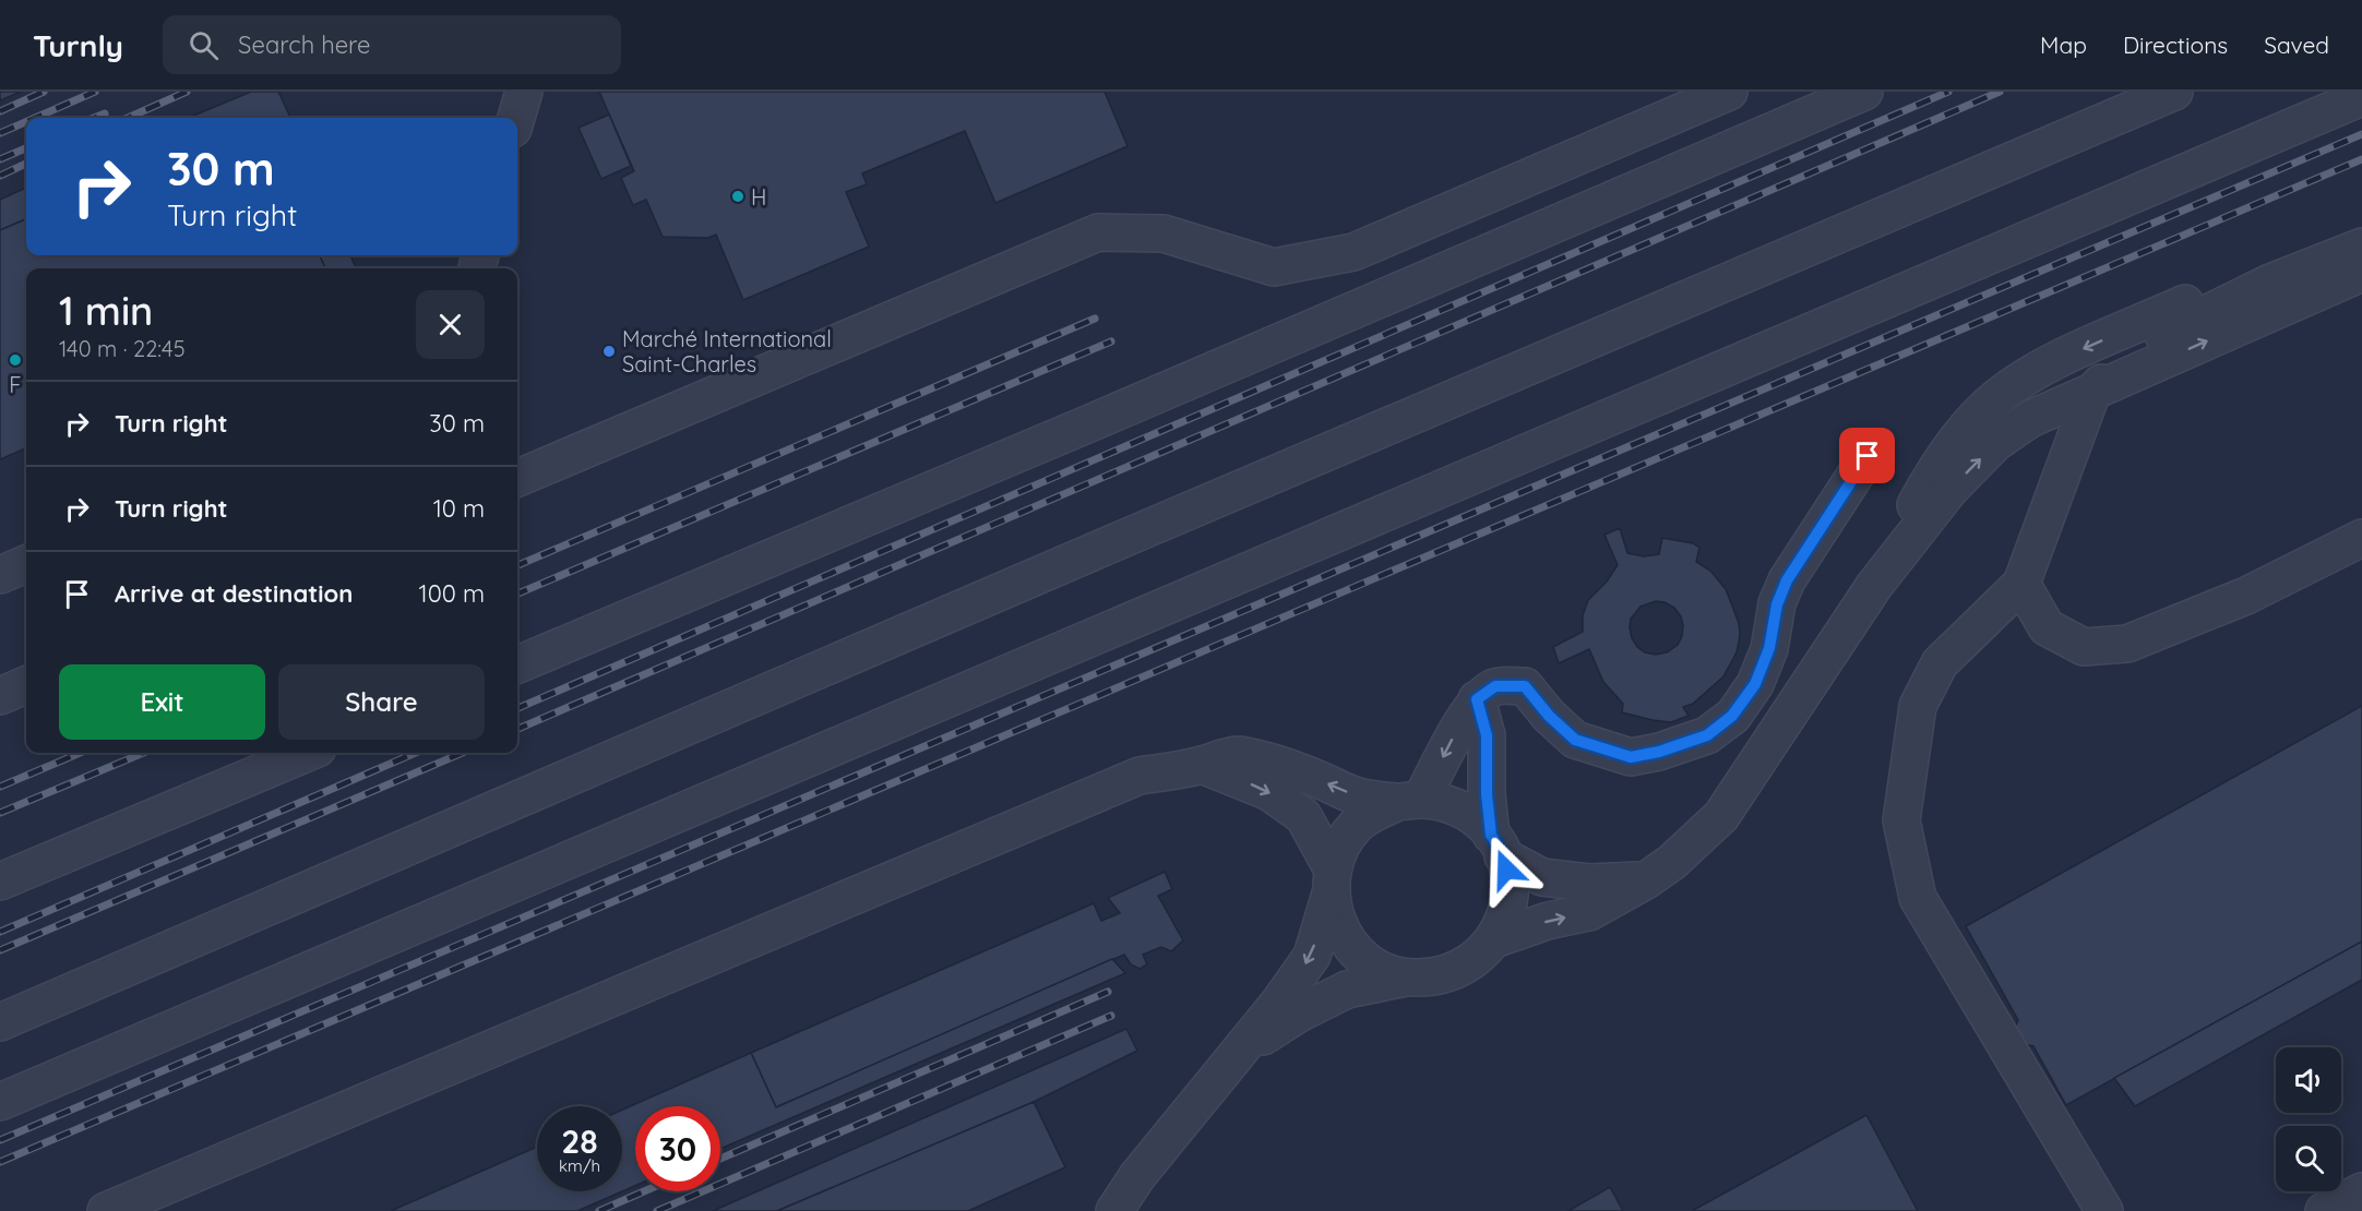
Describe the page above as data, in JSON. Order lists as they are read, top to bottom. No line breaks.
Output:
{"places":["H","Marché International Saint-Charles","F"],"page":{"header":"Turnly","search":"Search here","nav":["Map","Directions","Saved"],"turn":["30 m","Turn right"],"heading":["1 min","140 m · 22:45"],"list":[{"name":"Turn right","value":"30 m"},{"name":"Turn right","value":"10 m"},{"name":"Arrive at destination","value":"100 m"}],"buttons":["Exit","Share"],"speed":"28 km/h","limit":"30"}}
